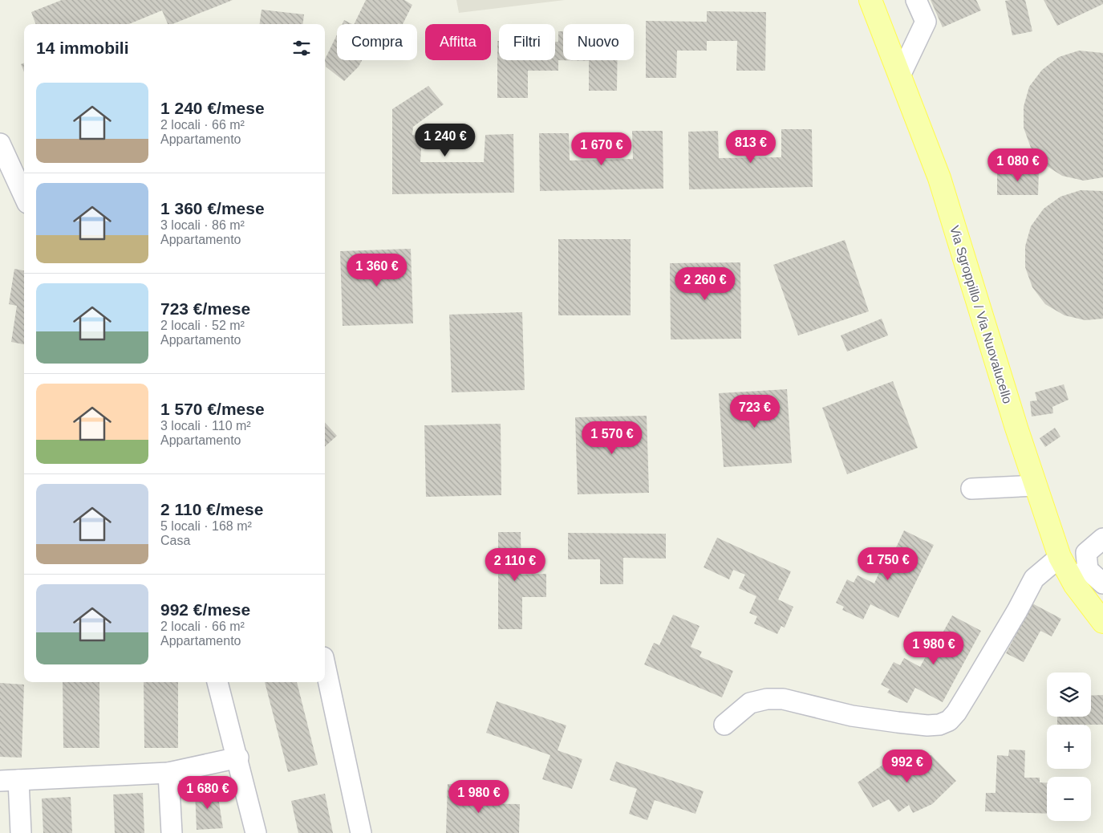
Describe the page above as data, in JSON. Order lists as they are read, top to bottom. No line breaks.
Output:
{"streets":{"main road":["Via Sgroppillo / Via Nuovalucello"]},"page":{"chip":["Compra","Affitta","Filtri","Nuovo"],"heading":"14 immobili","list":[{"name":"1 240 €/mese","note":"2 locali · 66 m² · Appartamento"},{"name":"1 360 €/mese","note":"3 locali · 86 m² · Appartamento"},{"name":"723 €/mese","note":"2 locali · 52 m² · Appartamento"},{"name":"1 570 €/mese","note":"3 locali · 110 m² · Appartamento"},{"name":"2 110 €/mese","note":"5 locali · 168 m² · Casa"},{"name":"992 €/mese","note":"2 locali · 66 m² · Appartamento"}],"price":["1 240 €","813 €","1 670 €","1 080 €","1 360 €","2 260 €","723 €","1 570 €","1 750 €","2 110 €","1 980 €","992 €","1 680 €","1 980 €"],"map_buttons":["+","−"]}}
